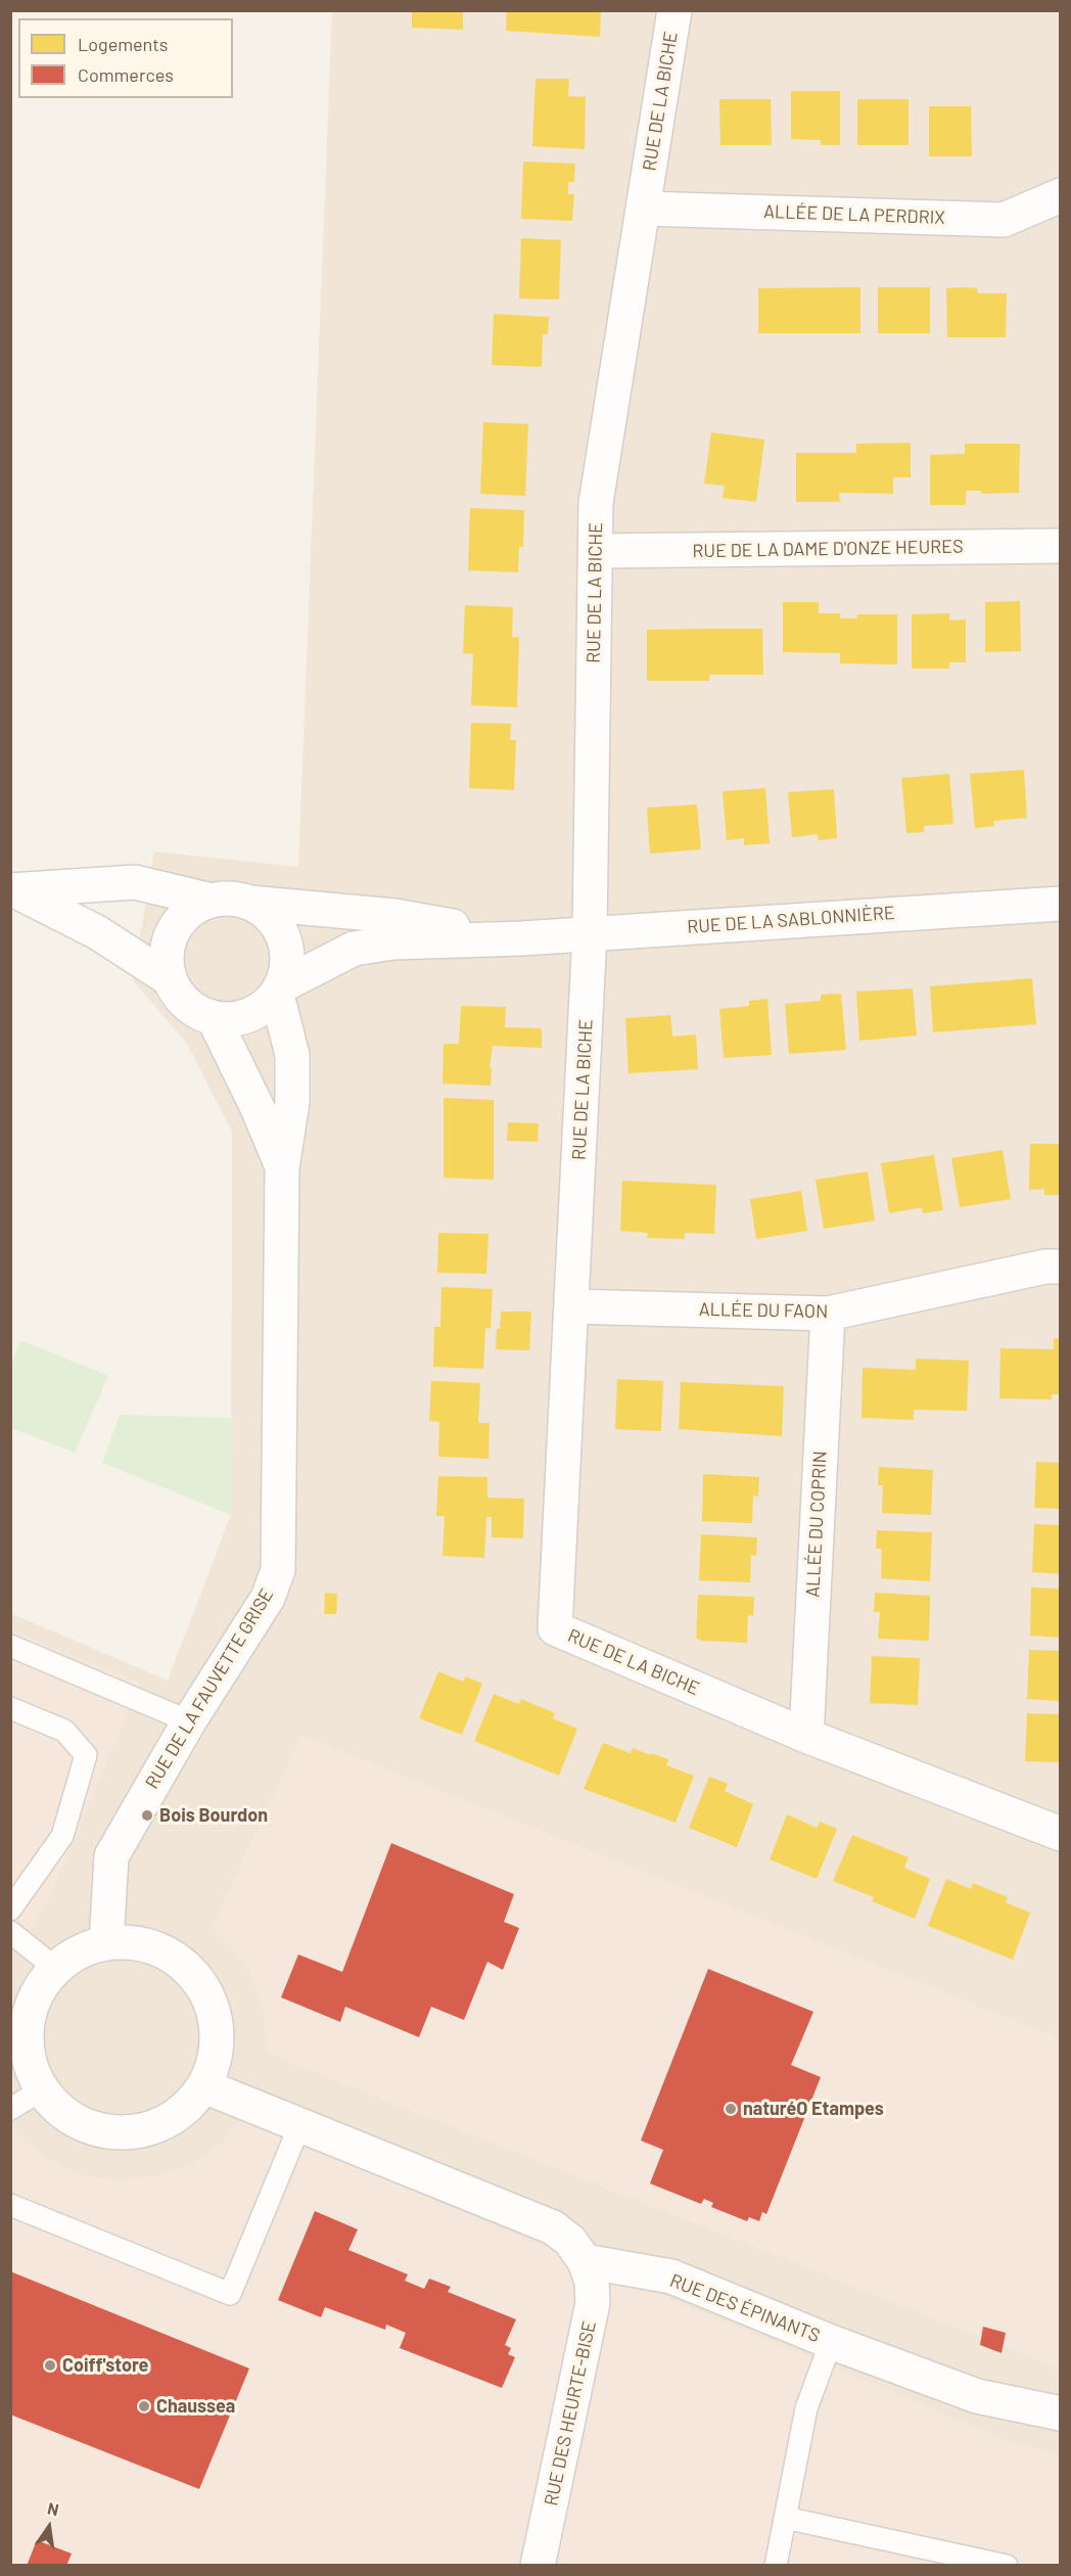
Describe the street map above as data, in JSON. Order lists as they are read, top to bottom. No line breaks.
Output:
{"streets":{"street":["RUE DE LA BICHE","ALLÉE DE LA PERDRIX","RUE DE LA DAME D'ONZE HEURES","RUE DE LA SABLONNIÈRE","ALLÉE DU FAON","ALLÉE DU COPRIN","RUE DE LA FAUVETTE GRISE","RUE DES ÉPINANTS","RUE DES HEURTE-BISE"]},"crossings":[["RUE DE LA BICHE","ALLÉE DE LA PERDRIX"],["RUE DE LA BICHE","RUE DE LA DAME D'ONZE HEURES"],["RUE DE LA BICHE","RUE DE LA SABLONNIÈRE"],["RUE DE LA BICHE","ALLÉE DU FAON"],["RUE DE LA BICHE","ALLÉE DU COPRIN"],["ALLÉE DU FAON","ALLÉE DU COPRIN"],["RUE DES ÉPINANTS","RUE DES HEURTE-BISE"]],"places":["Bois Bourdon","naturéO Etampes","Coiff'store","Chaussea"],"legend":["Logements","Commerces"],"north":"top"}
